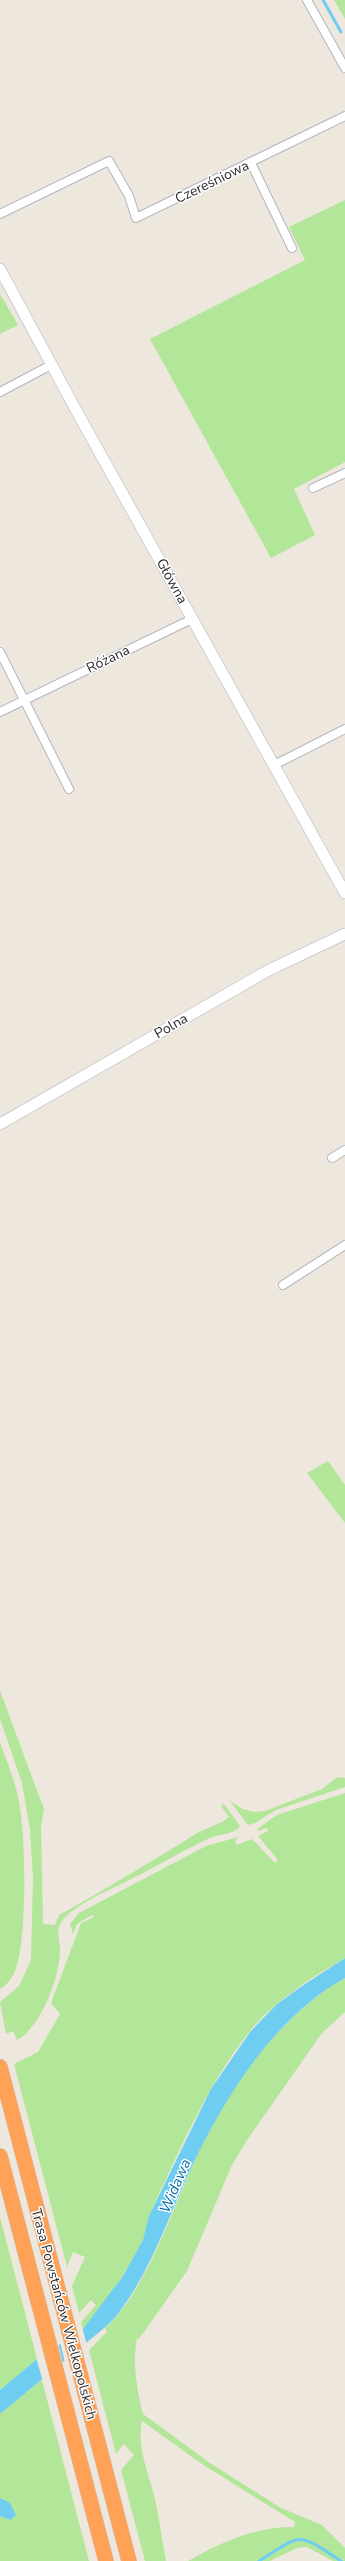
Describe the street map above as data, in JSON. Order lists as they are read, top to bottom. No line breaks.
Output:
{"streets":{"highway":["Trasa Powstańców Wielkopolskich"],"street":["Czereśniowa","Główna","Różana","Polna"]},"crossings":[["Główna","Różana"]],"water":["Widawa"]}
